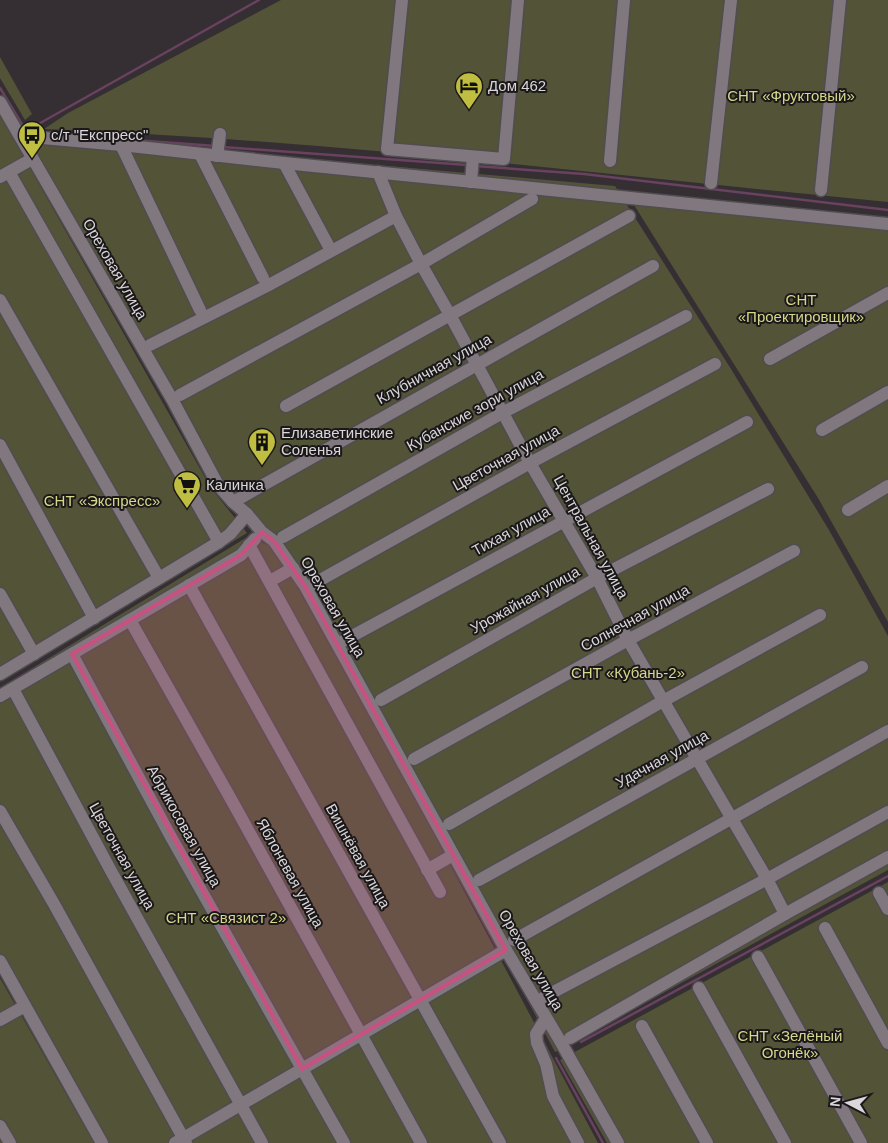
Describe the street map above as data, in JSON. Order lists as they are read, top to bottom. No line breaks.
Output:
{"streets":{"street":["Ореховая улица","Клубничная улица","Кубанские зори улица","Цветочная улица","Тихая улица","Центральная улица","Урожайная улица","Солнечная улица","Удачная улица","Абрикосовая улица","Вишнёвая улица","Яблоневая улица"]},"crossings":[["Ореховая улица","Клубничная улица"],["Клубничная улица","Центральная улица"],["Кубанские зори улица","Центральная улица"],["Цветочная улица","Центральная улица"],["Тихая улица","Центральная улица"],["Центральная улица","Урожайная улица"],["Центральная улица","Солнечная улица"],["Центральная улица","Удачная улица"]],"parks":["СНТ «Фруктовый»","СНТ «Проектировщик»","СНТ «Экспресс»","СНТ «Кубань-2»","СНТ «Связист 2»","СНТ «Зелёный Огонёк»"],"places":{"hotel":["Дом 462"],"bus stop":["с/т \"Експресс\""],"building":["Елизаветинские Соленья"],"supermarket":["Калинка"]},"north":"left"}
